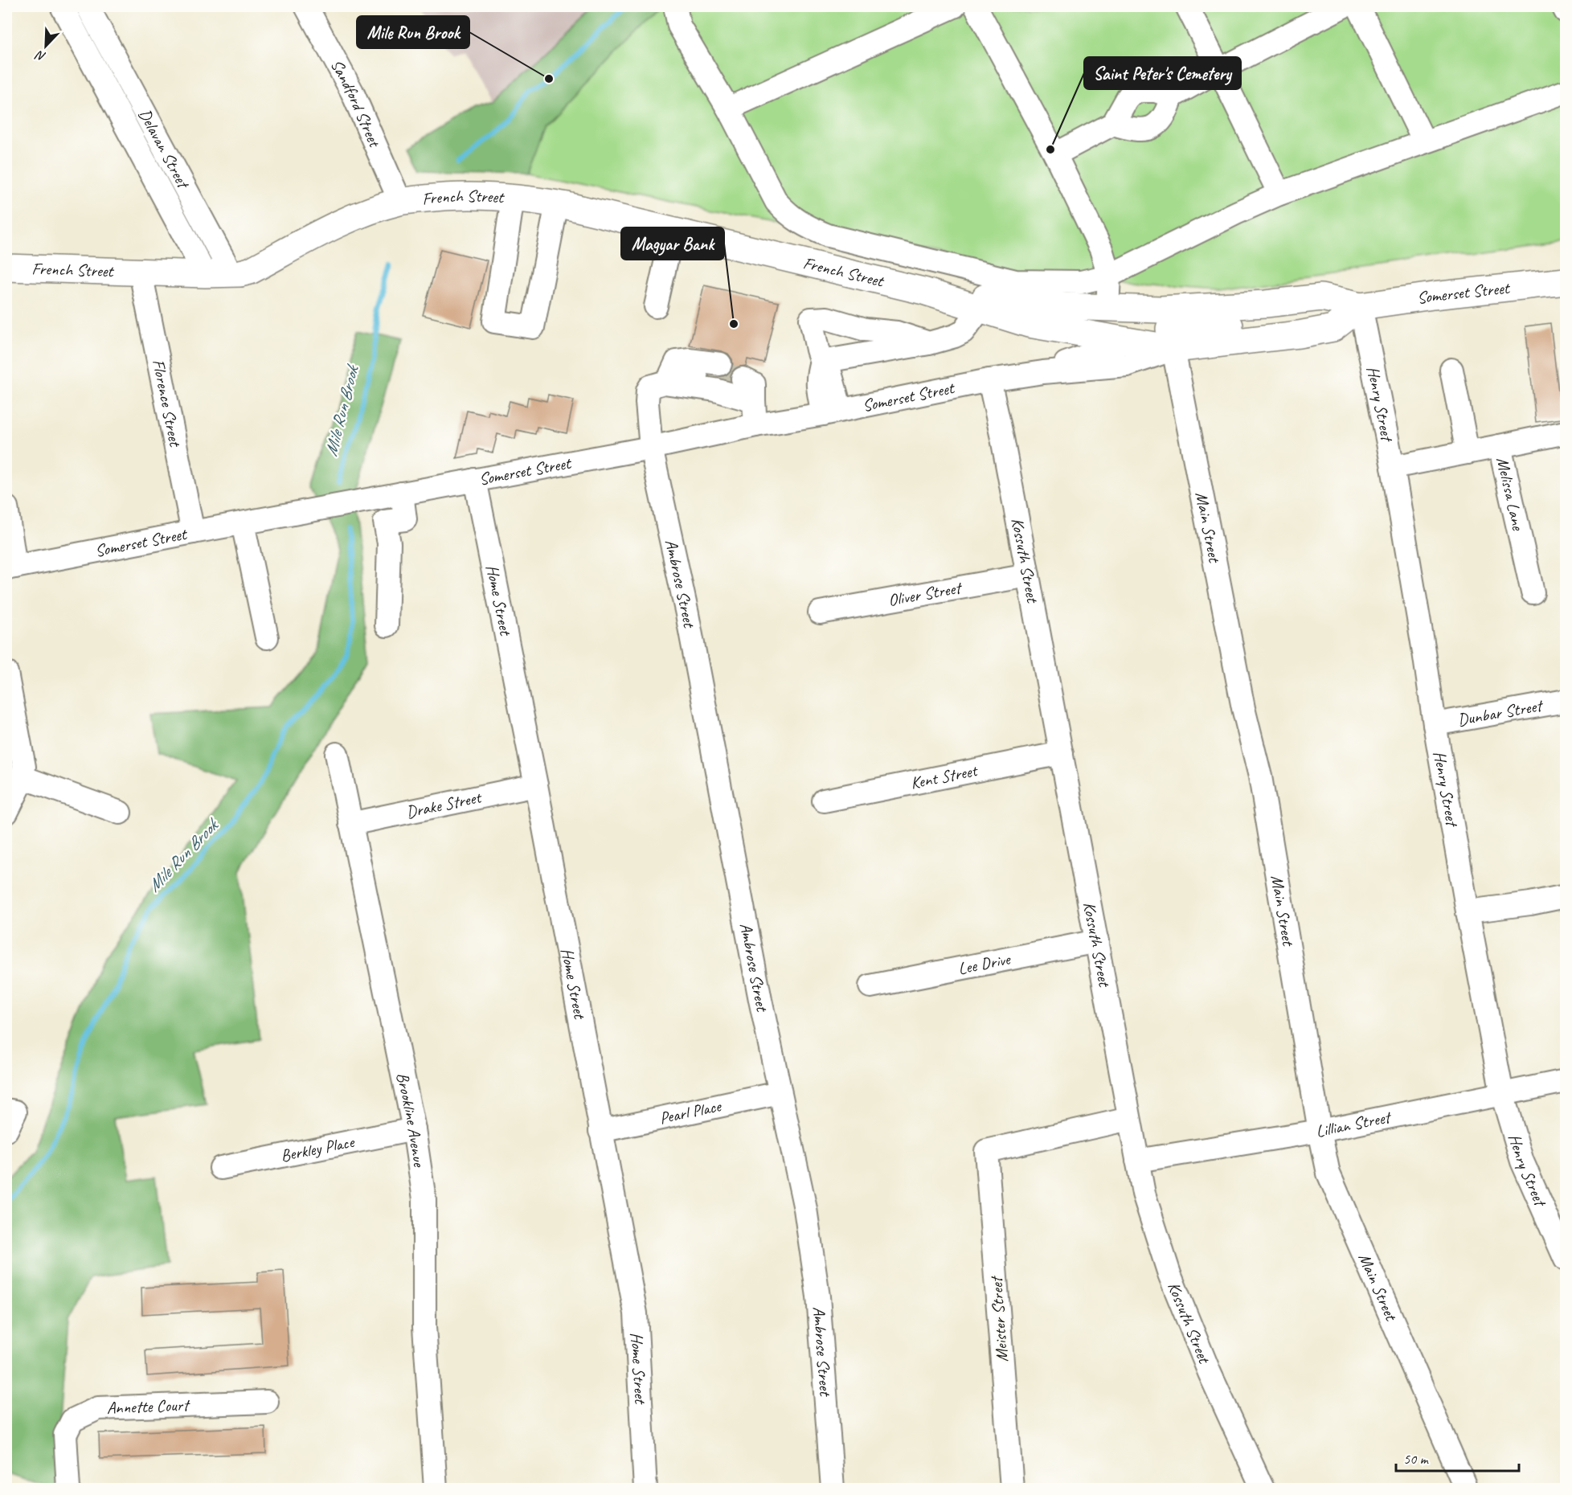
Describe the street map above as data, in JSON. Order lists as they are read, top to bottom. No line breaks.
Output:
{"streets":{"main road":["French Street","Somerset Street"],"street":["Sandford Street","Delavan Street","Florence Street","Henry Street","Melissa Lane","Main Street","Kossuth Street","Ambrose Street","Oliver Street","Home Street","Dunbar Street","Kent Street","Drake Street","Lee Drive","Pearl Place","Brookline Avenue","Lillian Street","Berkley Place","Meister Street","Annette Court"]},"crossings":[["Sandford Street","French Street"],["Delavan Street","French Street"],["French Street","Somerset Street"],["French Street","Florence Street"],["French Street","Main Street"],["Somerset Street","Florence Street"],["Somerset Street","Henry Street"],["Somerset Street","Main Street"],["Somerset Street","Kossuth Street"],["Somerset Street","Ambrose Street"],["Somerset Street","Home Street"],["Henry Street","Melissa Lane"],["Henry Street","Dunbar Street"],["Henry Street","Lillian Street"],["Main Street","Lillian Street"],["Kossuth Street","Oliver Street"],["Kossuth Street","Kent Street"],["Kossuth Street","Lee Drive"],["Kossuth Street","Lillian Street"],["Kossuth Street","Meister Street"],["Ambrose Street","Pearl Place"],["Home Street","Drake Street"],["Home Street","Pearl Place"],["Drake Street","Brookline Avenue"],["Brookline Avenue","Berkley Place"]],"water":["Mile Run Brook"],"places":["Mile Run Brook","Saint Peter's Cemetery","Magyar Bank"],"scale_bar":"50 m","north":"bottom left"}
